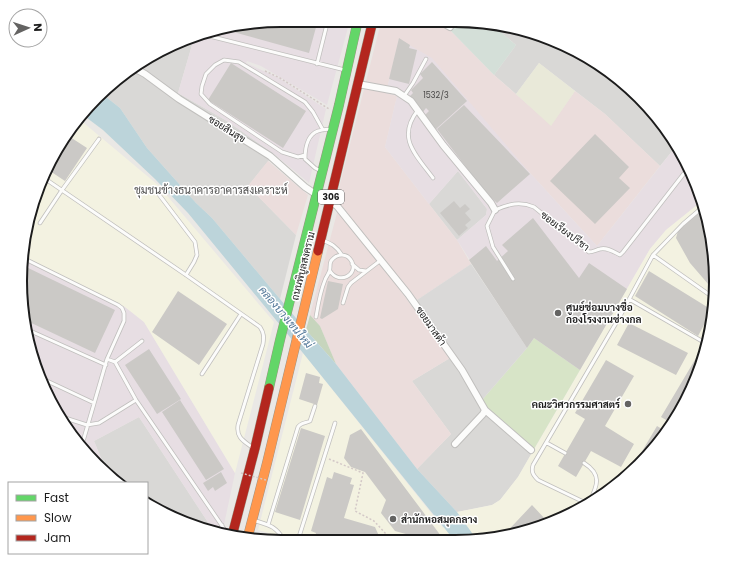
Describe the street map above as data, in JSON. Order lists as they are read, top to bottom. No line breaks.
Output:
{"streets":{"main road":["306","ถนนพิบูลสงคราม"],"street":["ซอยสินสุข","ซอยมาสด้า"],"lane":["ซอยเรียงปรีชา"]},"crossings":[["ซอยสินสุข","ถนนพิบูลสงคราม"],["ถนนพิบูลสงคราม","ซอยมาสด้า"]],"districts":["ชุมชนข้างธนาคารอาคารสงเคราะห์"],"water":["คลองบางเขนใหม่"],"places":["ศูนย์ซ่อมบางซื่อ กองโรงงานช่างกล","คณะวิศวกรรมศาสตร์","สำนักหอสมุดกลาง"],"house_numbers":["1532/3"],"legend":["Fast","Slow","Jam"],"north":"right"}
